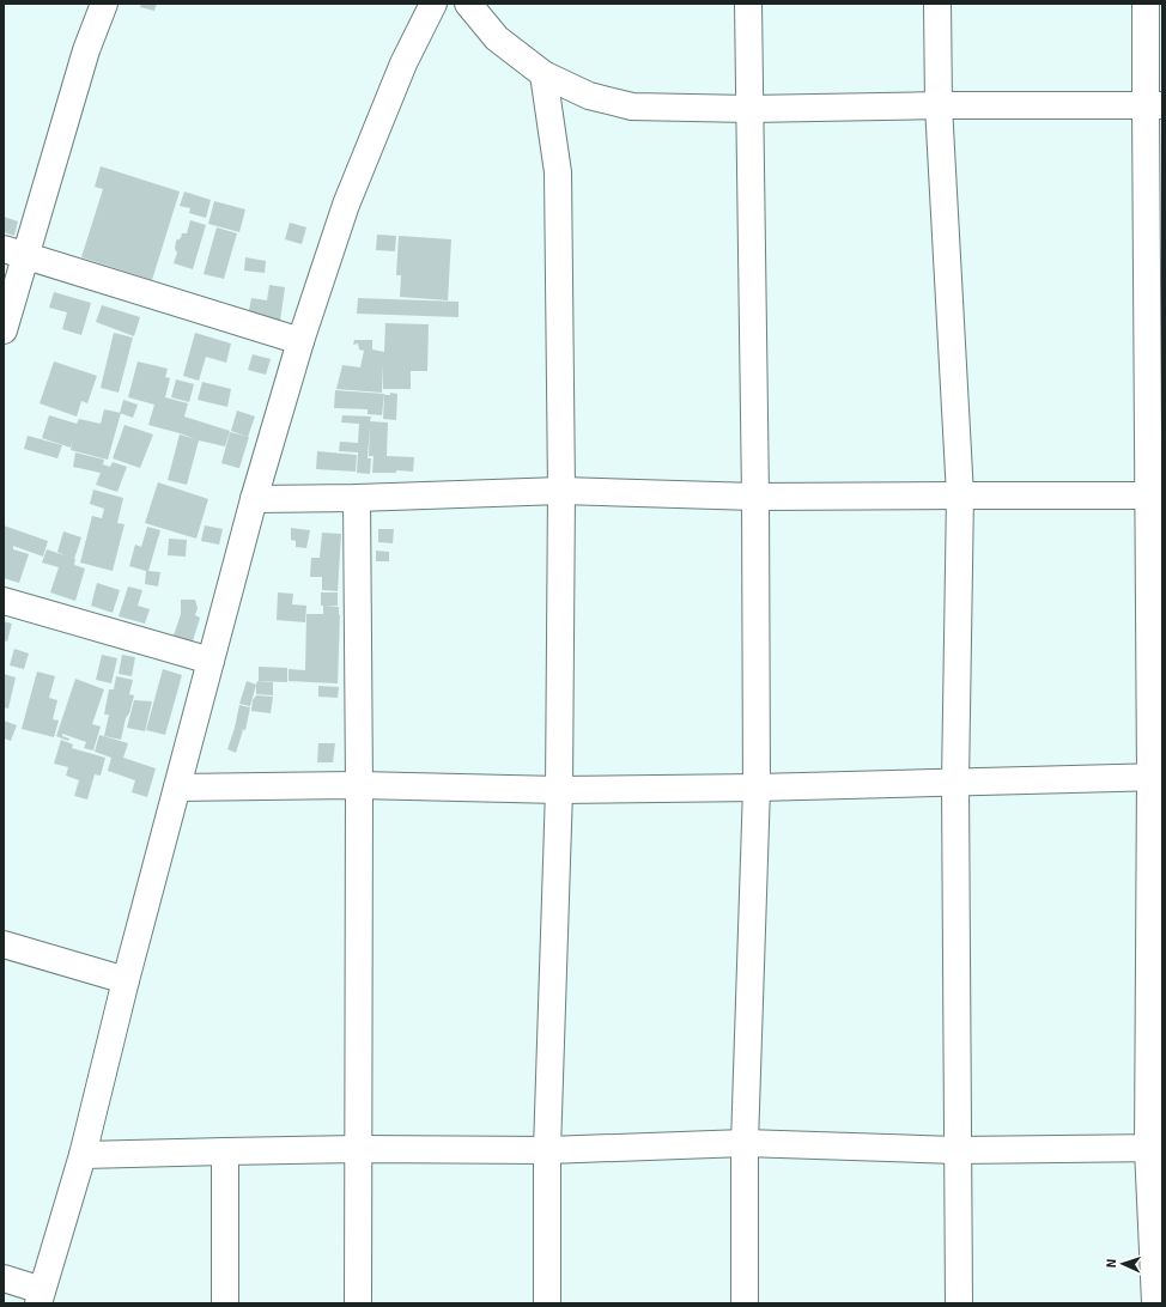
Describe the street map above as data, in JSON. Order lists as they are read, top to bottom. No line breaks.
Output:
{"north":"left"}
